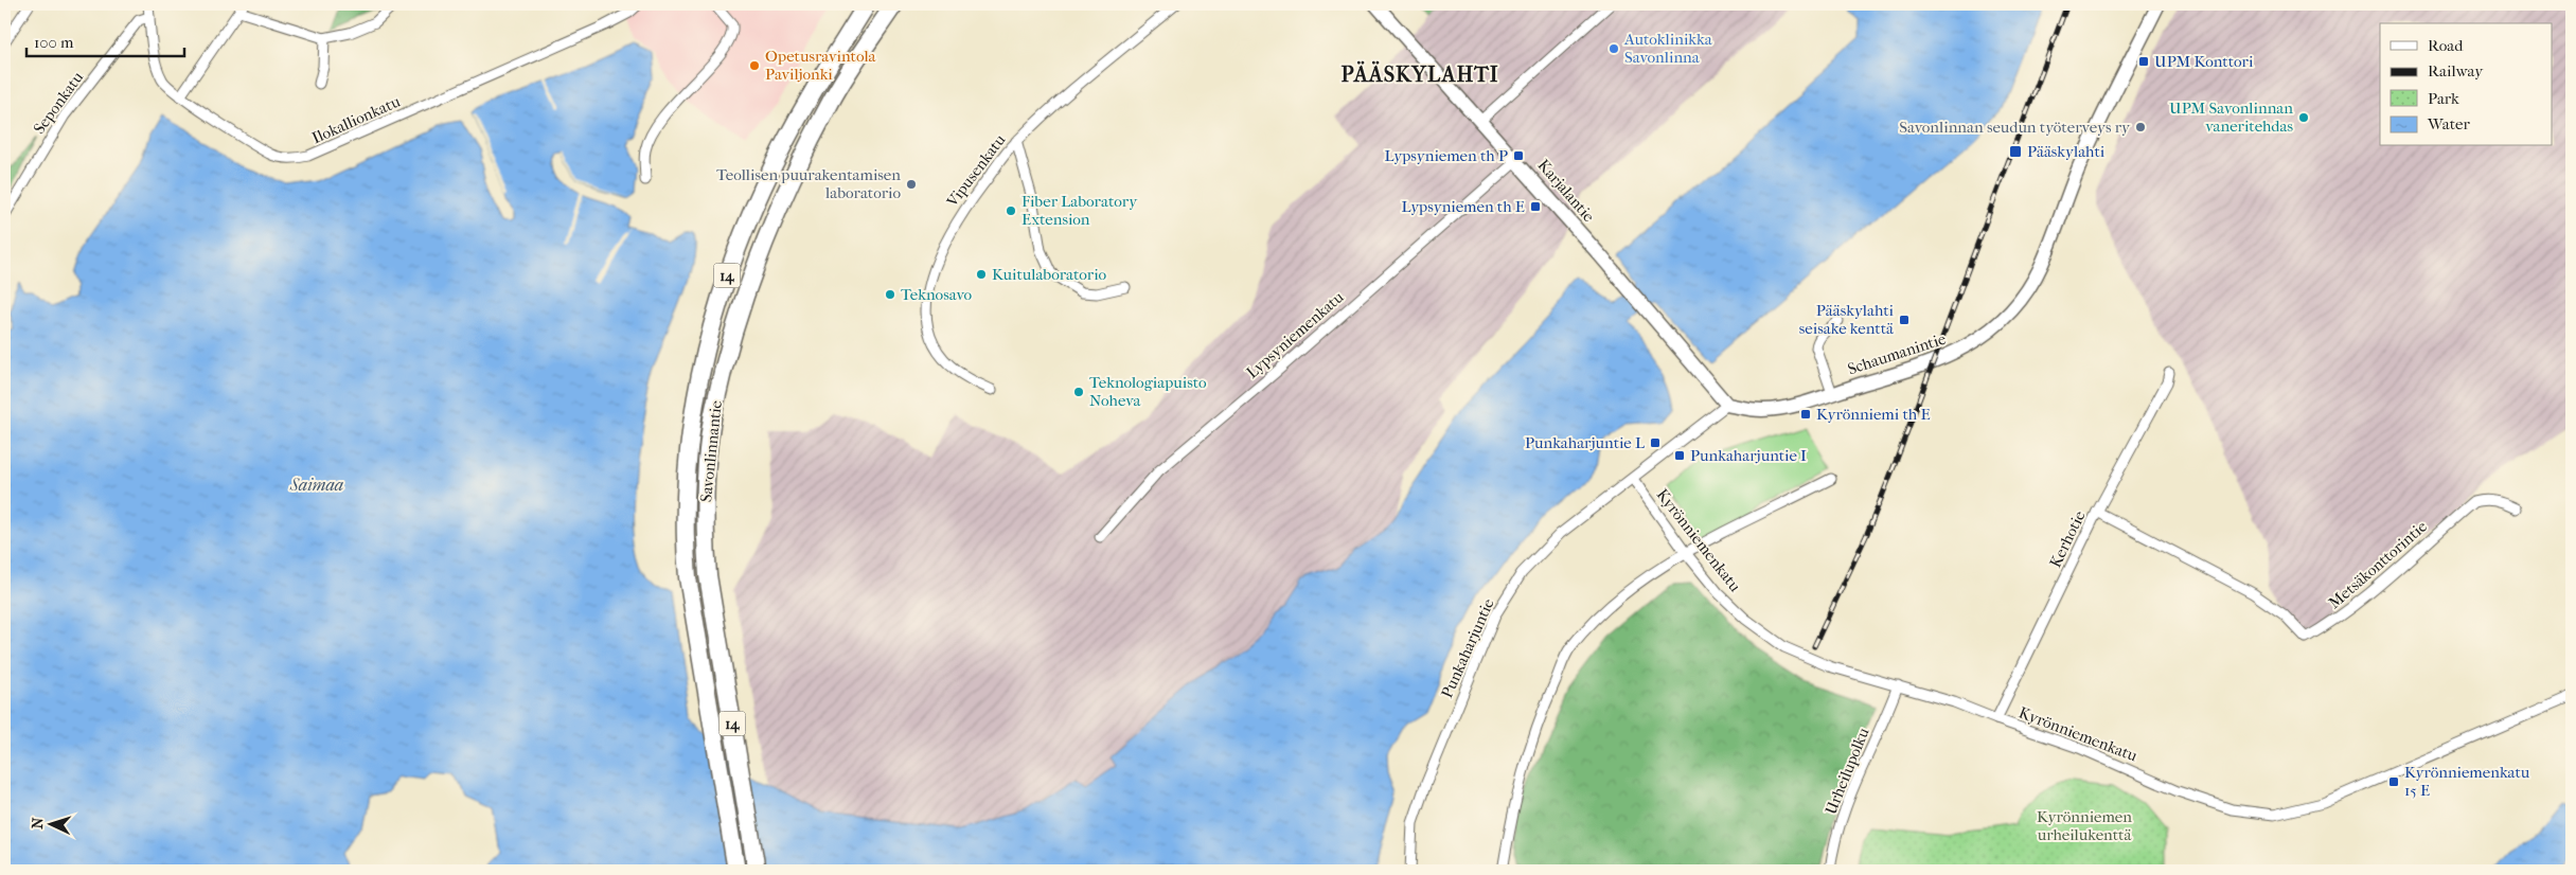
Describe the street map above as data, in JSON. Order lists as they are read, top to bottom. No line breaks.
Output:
{"streets":{"highway":["14","Savonlinnantie"],"street":["Seponkatu","Ilokallionkatu","Vipusenkatu","Karjalantie","Lypsyniemenkatu","Schaumanintie","Kerhotie","Kyrönniemenkatu","Metsäkonttorintie","Punkaharjuntie","Urheilupolku"]},"crossings":[["Seponkatu","Ilokallionkatu"],["Karjalantie","Lypsyniemenkatu"],["Karjalantie","Schaumanintie"],["Karjalantie","Punkaharjuntie"],["Schaumanintie","Punkaharjuntie"],["Kerhotie","Kyrönniemenkatu"],["Kerhotie","Metsäkonttorintie"],["Kyrönniemenkatu","Punkaharjuntie"],["Kyrönniemenkatu","Urheilupolku"]],"districts":["PÄÄSKYLAHTI"],"water":["Saimaa"],"parks":["Kyrönniemen urheilukenttä"],"places":{"other":["Autoklinikka Savonlinna","Opetusravintola Paviljonki","UPM Savonlinnan vaneritehdas","Savonlinnan seudun työterveys ry","Teollisen puurakentamisen laboratorio","Fiber Laboratory Extension","Kuitulaboratorio","Teknosavo","Teknologiapuisto Noheva"],"transit":["UPM Konttori","Pääskylahti","Lypsyniemen th P","Lypsyniemen th E","Pääskylahti seisake kenttä","Kyrönniemi th E","Punkaharjuntie L","Punkaharjuntie I","Kyrönniemenkatu 15 E"]},"legend":["Road","Railway","Park","Water"],"scale_bar":"100 m","north":"left"}
